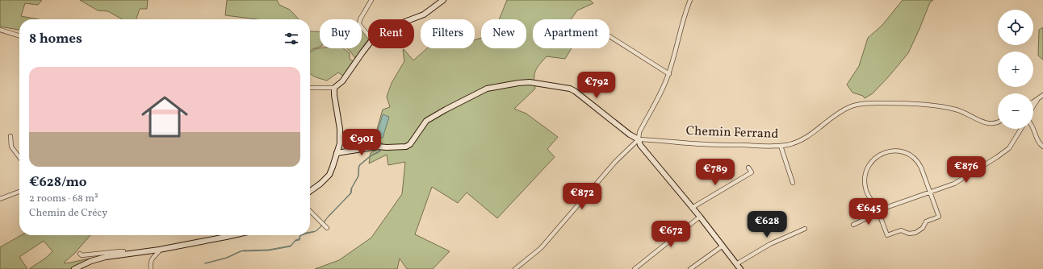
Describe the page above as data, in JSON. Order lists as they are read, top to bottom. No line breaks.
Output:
{"streets":{"street":["Chemin Ferrand"]},"page":{"map_buttons":["+","−"],"chip":["Buy","Rent","Filters","New","Apartment"],"heading":"8 homes","list":[{"name":"€628/mo","note":"2 rooms · 68 m² · Chemin de Crécy"}],"price":["€792","€901","€876","€789","€872","€645","€628","€672"]}}
